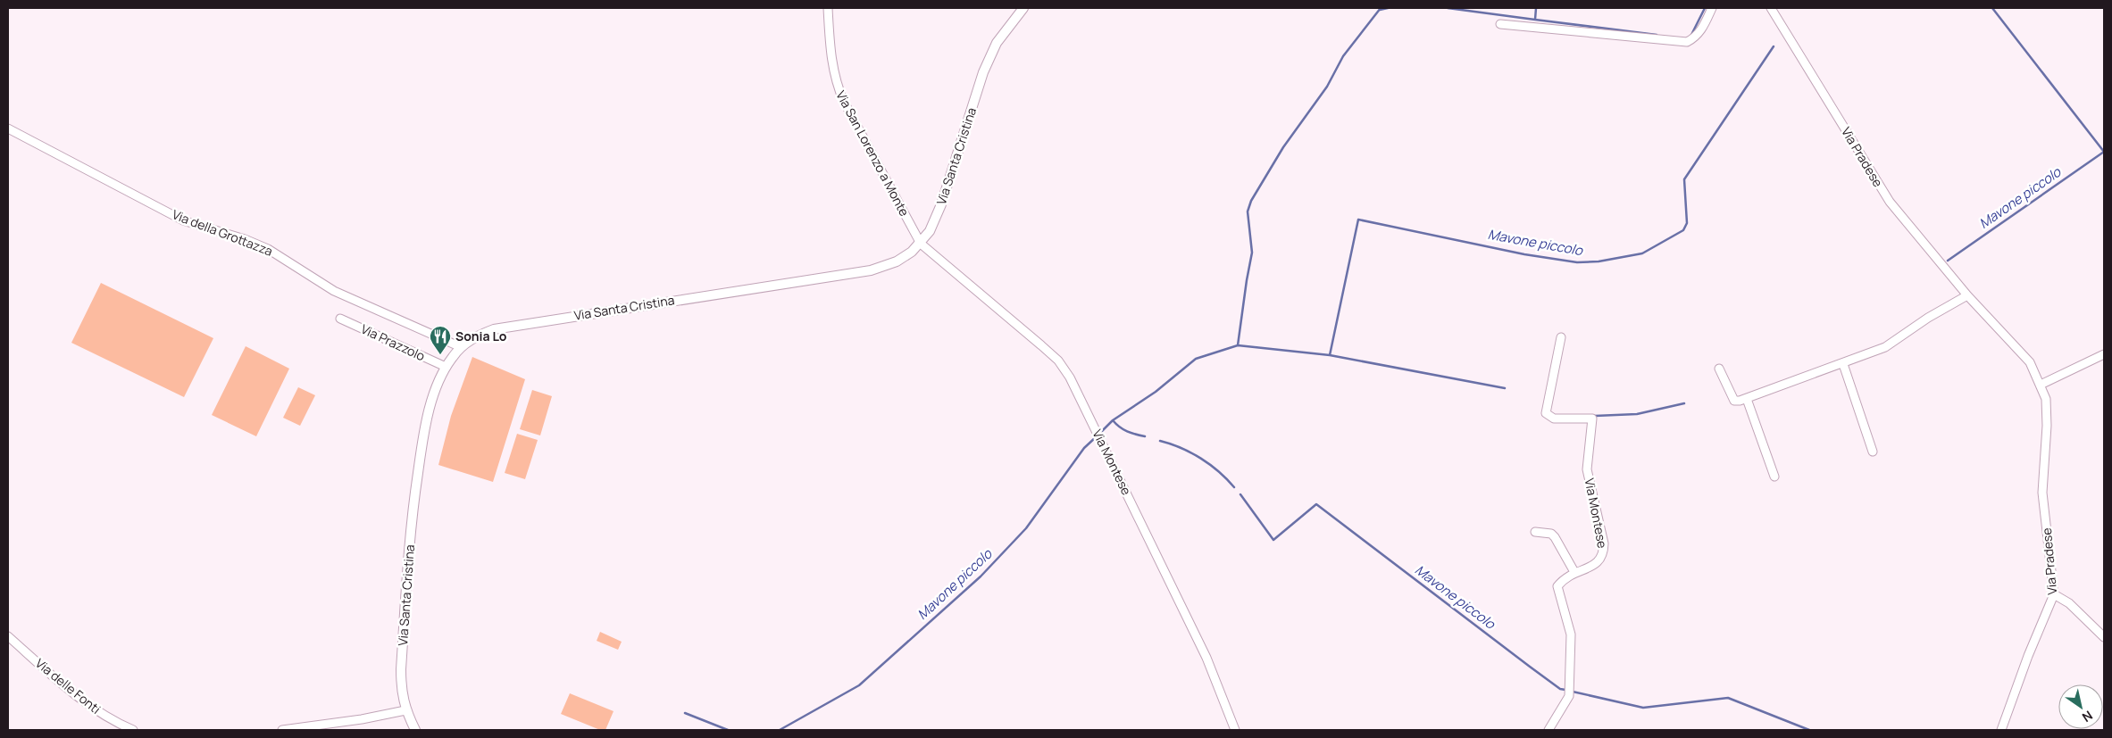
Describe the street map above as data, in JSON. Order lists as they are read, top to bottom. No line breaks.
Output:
{"streets":{"street":["Via San Lorenzo a Monte","Via Santa Cristina","Via Pradese","Via della Grottazza","Via Prazzolo","Via Montese","Via delle Fonti"]},"crossings":[["Via San Lorenzo a Monte","Via Santa Cristina"],["Via San Lorenzo a Monte","Via Montese"],["Via Santa Cristina","Via della Grottazza"],["Via Santa Cristina","Via Prazzolo"],["Via Santa Cristina","Via Montese"]],"water":["Mavone piccolo"],"places":{"restaurant":["Sonia Lo"]},"north":"bottom right"}
